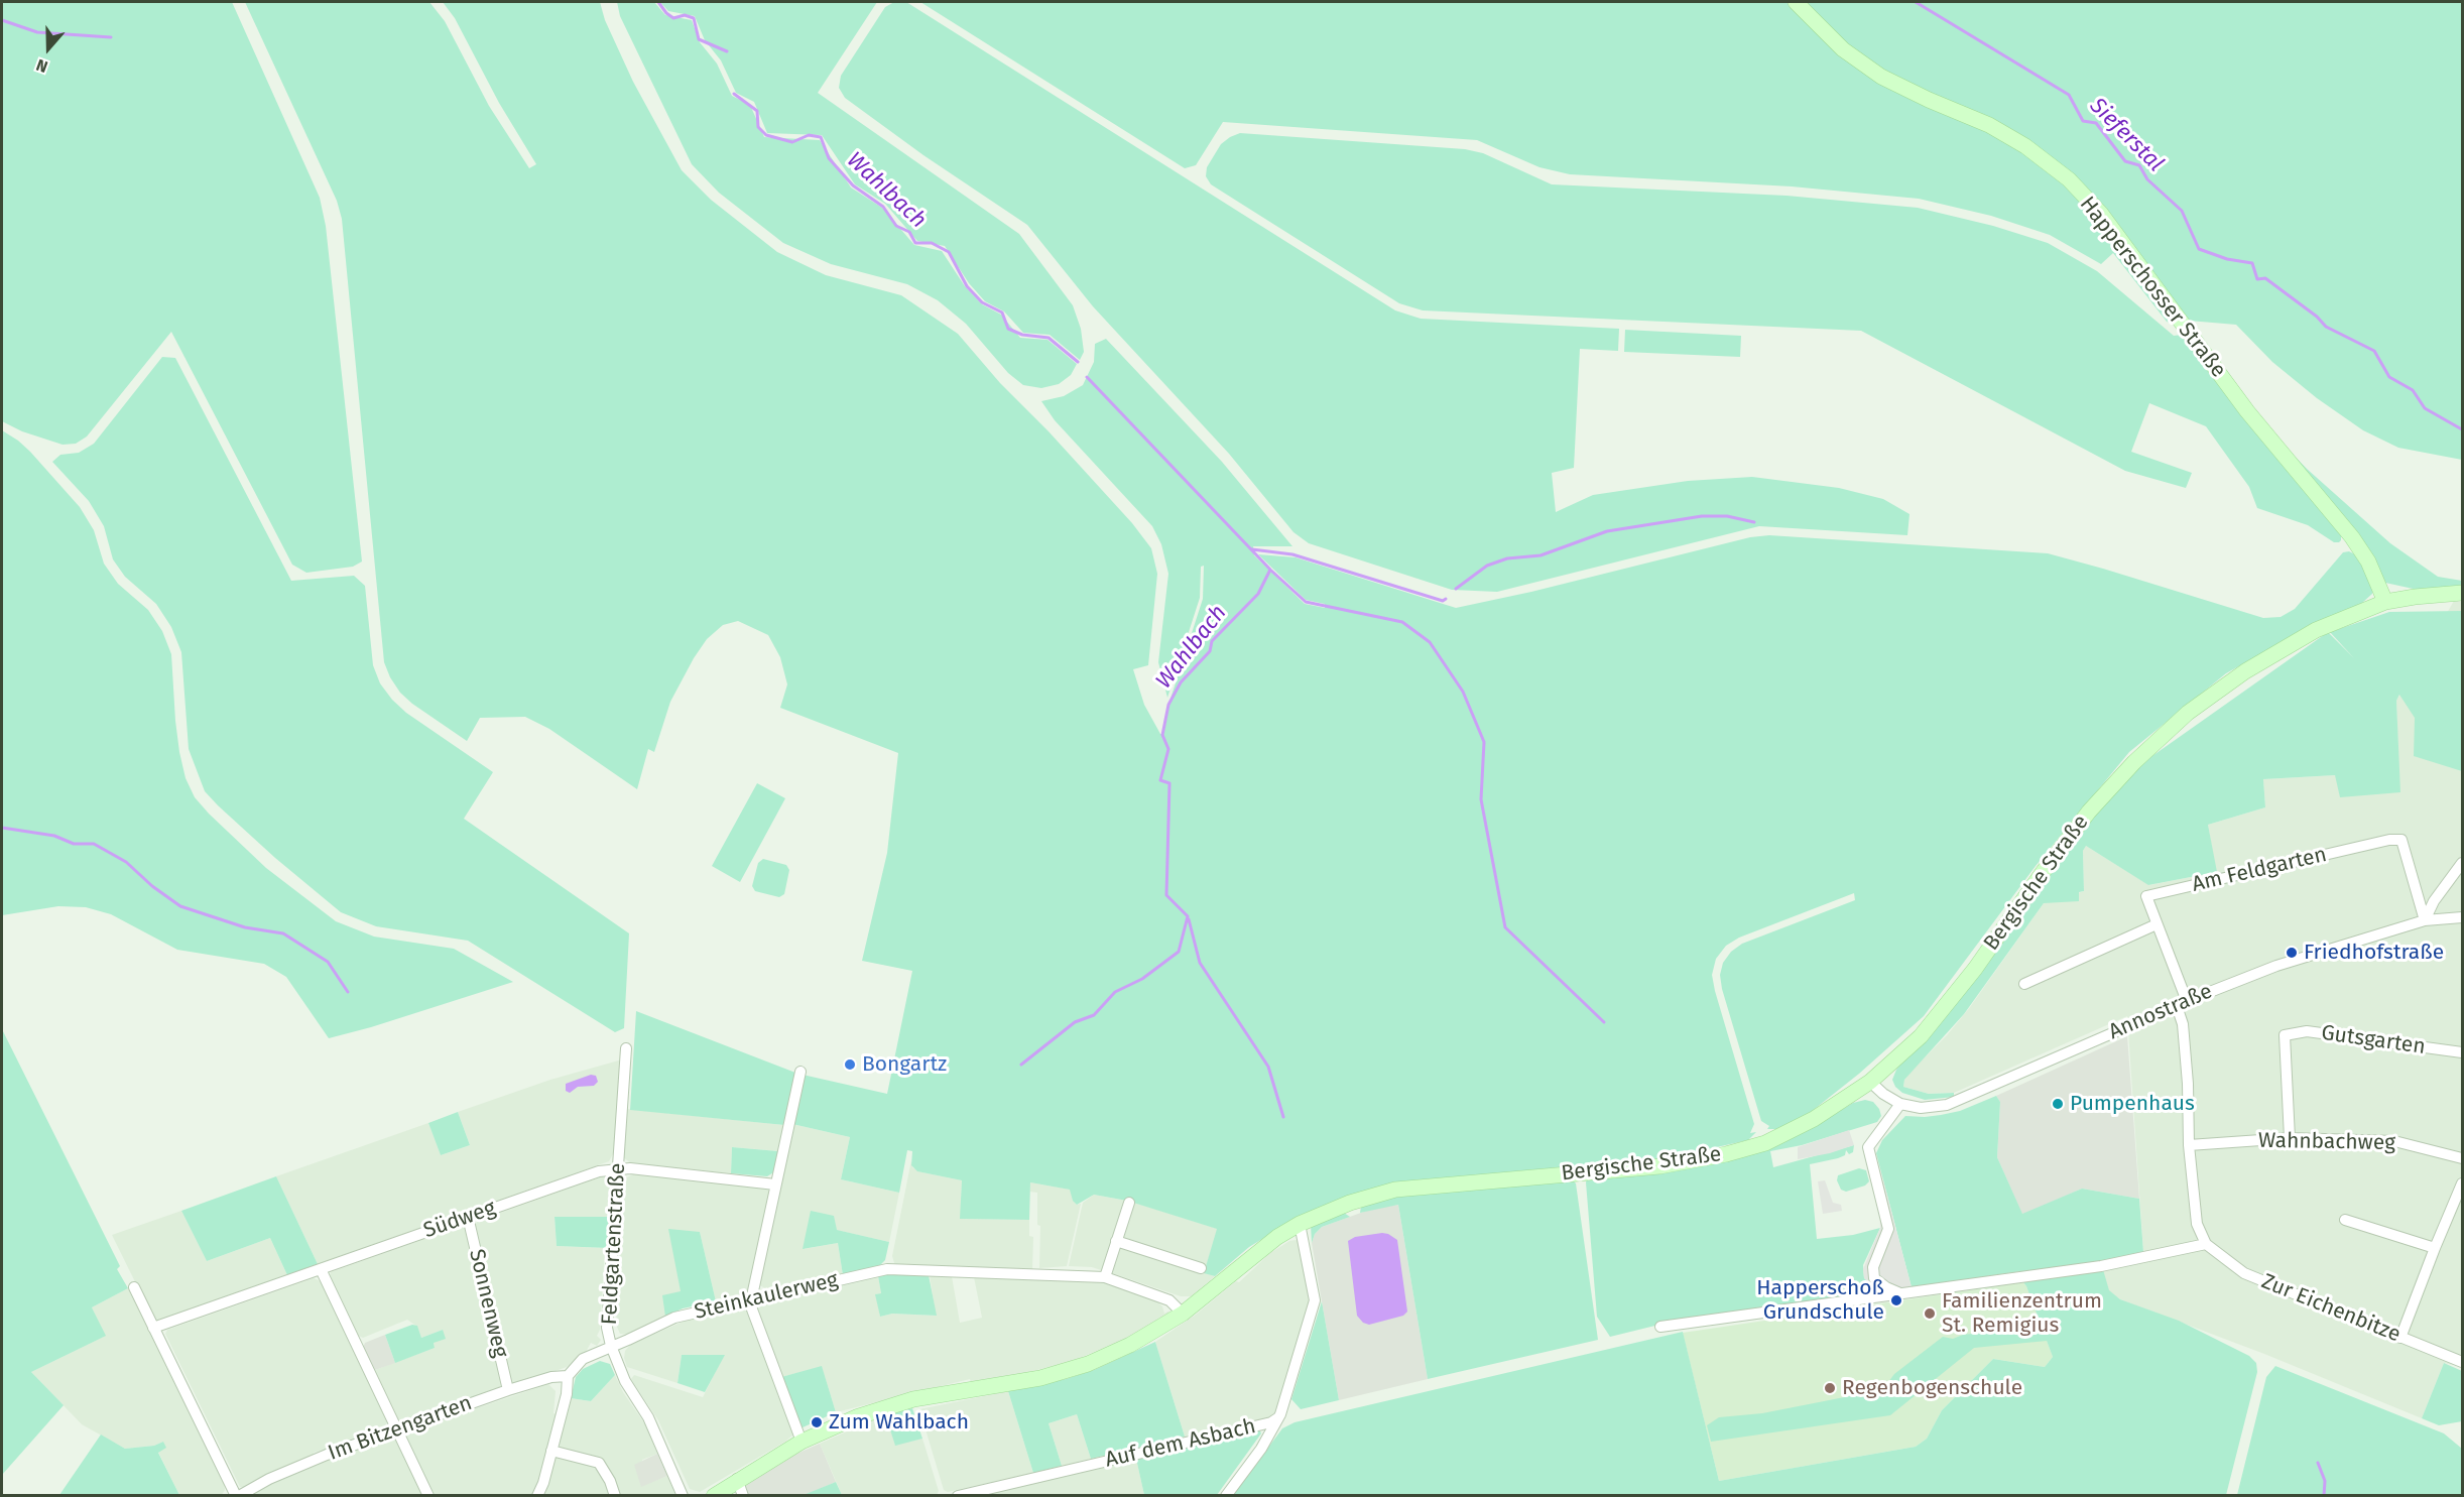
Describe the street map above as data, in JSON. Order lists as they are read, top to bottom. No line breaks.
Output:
{"streets":{"main road":["Happerschosser Straße","Bergische Straße"],"street":["Am Feldgarten","Annostraße","Gutsgarten","Wahnbachweg","Südweg","Feldgartenstraße","Steinkaulerweg","Sonnenweg","Zur Eichenbitze","Im Bitzengarten","Auf dem Asbach"]},"crossings":[["Happerschosser Straße","Bergische Straße"],["Am Feldgarten","Annostraße"],["Bergische Straße","Annostraße"],["Bergische Straße","Steinkaulerweg"],["Bergische Straße","Auf dem Asbach"],["Gutsgarten","Wahnbachweg"],["Südweg","Feldgartenstraße"],["Südweg","Sonnenweg"],["Feldgartenstraße","Steinkaulerweg"],["Steinkaulerweg","Im Bitzengarten"],["Sonnenweg","Im Bitzengarten"]],"water":["Sieferstal","Wahlbach"],"places":["Friedhofstraße","Bongartz","Pumpenhaus","Happerschoß Grundschule","Familienzentrum St. Remigius","Regenbogenschule","Zum Wahlbach"],"north":"bottom"}
